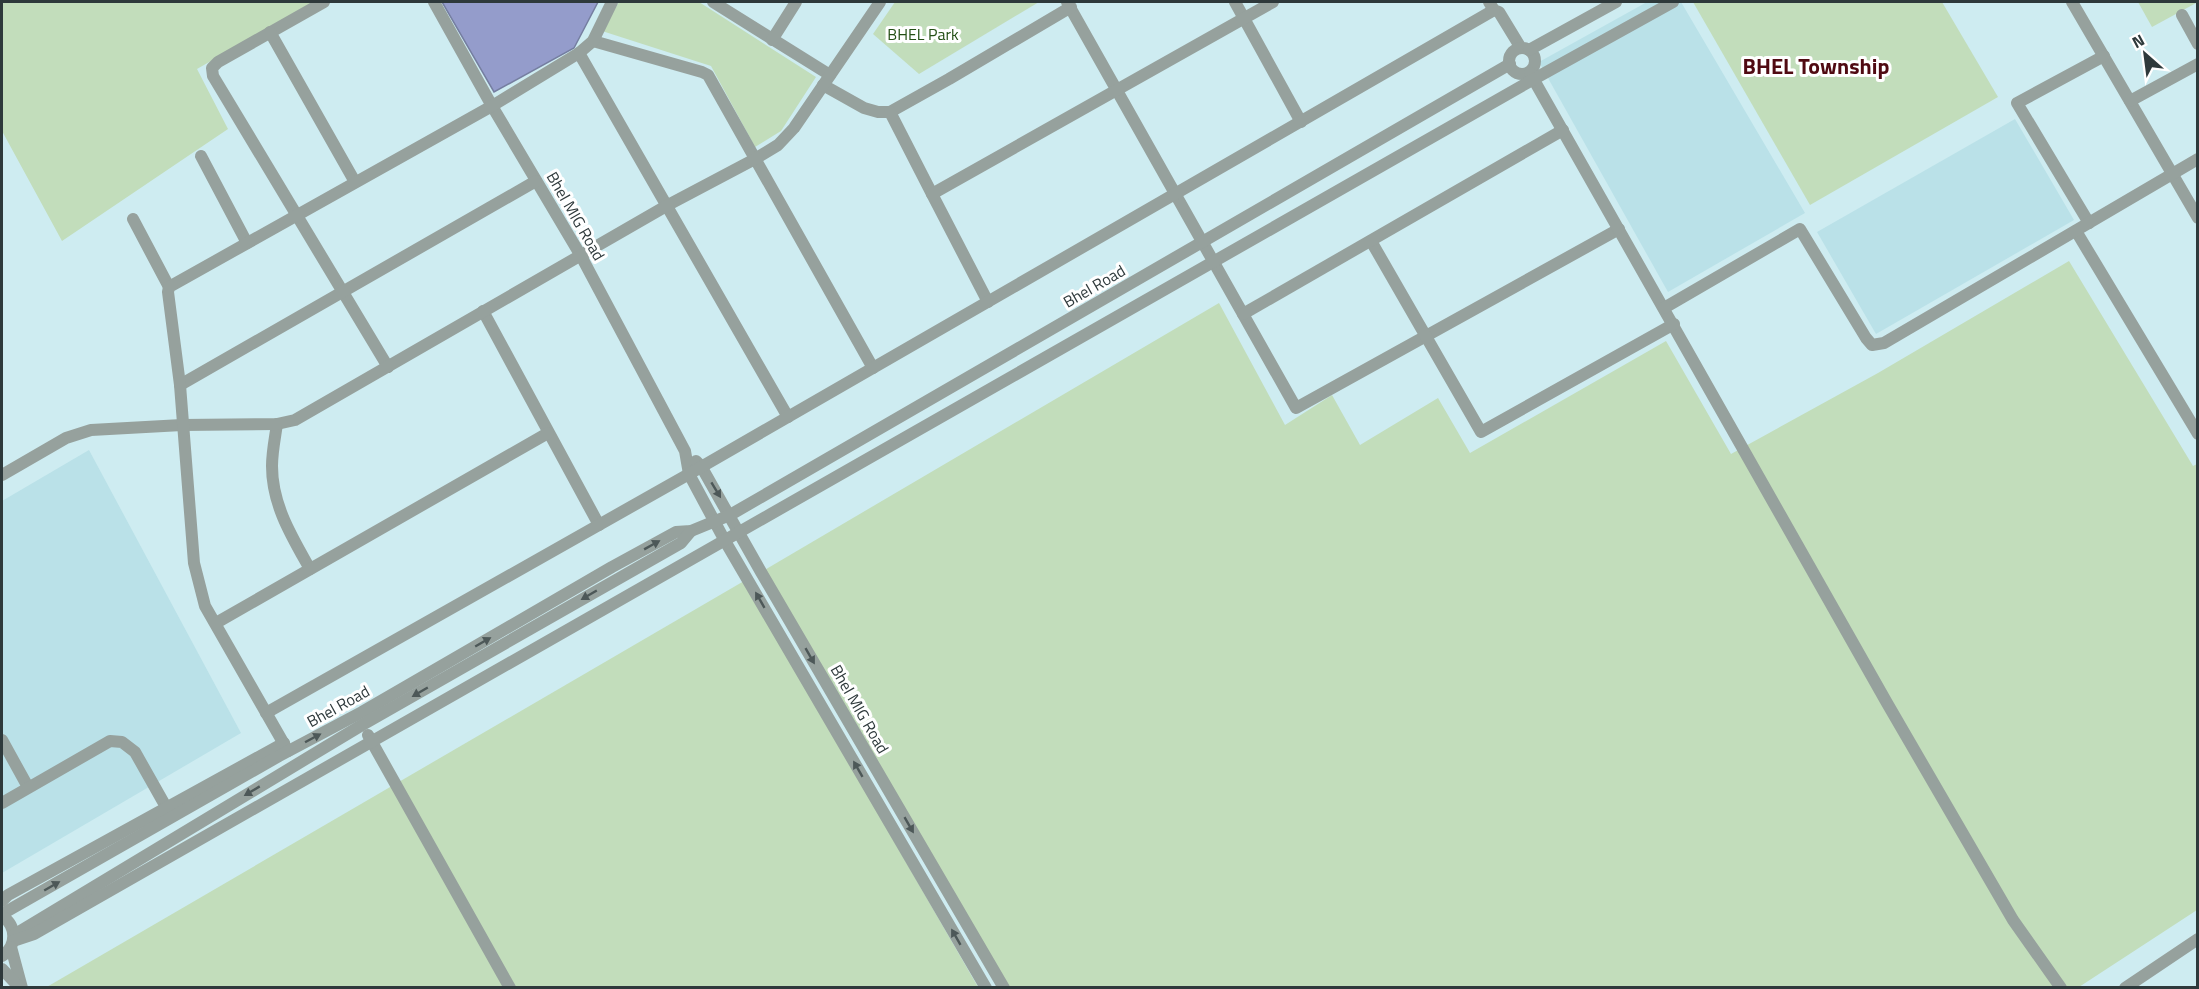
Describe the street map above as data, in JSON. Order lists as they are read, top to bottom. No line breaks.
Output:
{"streets":{"street":["Bhel MIG Road","Bhel Road"]},"crossings":[["Bhel MIG Road","Bhel Road"]],"districts":["BHEL Township"],"parks":["BHEL Park"],"north":"top left"}
